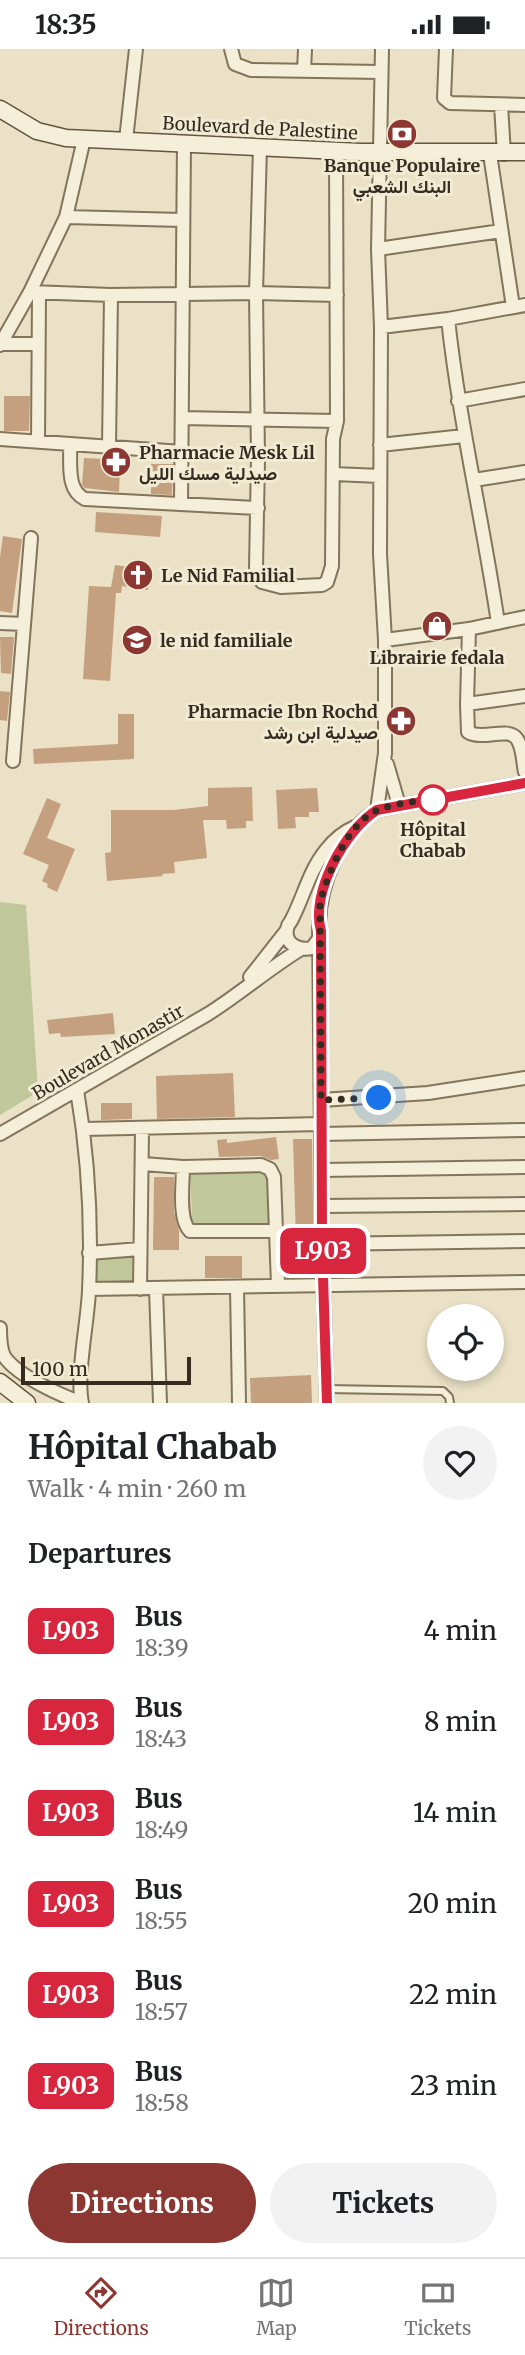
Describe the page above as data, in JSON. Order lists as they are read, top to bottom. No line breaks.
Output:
{"streets":{"street":["Boulevard de Palestine","Boulevard Monastir"]},"places":{"bank":["Banque Populaire البنك الشعبي"],"pharmacy":["Pharmacie Mesk Lil صيدلية مسك الليل","Pharmacie Ibn Rochd صيدلية ابن رشد"],"church":["Le Nid Familial"],"shop":["Librairie fedala"],"school or university":["le nid familiale"],"other":["Hôpital Chabab"]},"lines":["bus line L903"],"scale_bar":"100 m","page":{"status":"18:35","on_map":"L903","scale":"100 m","heading":[["Hôpital Chabab","Walk · 4 min · 260 m"],"Departures"],"list":[{"mark":"L903","name":"Bus","note":"18:39","value":"4 min"},{"mark":"L903","name":"Bus","note":"18:43","value":"8 min"},{"mark":"L903","name":"Bus","note":"18:49","value":"14 min"},{"mark":"L903","name":"Bus","note":"18:55","value":"20 min"},{"mark":"L903","name":"Bus","note":"18:57","value":"22 min"},{"mark":"L903","name":"Bus","note":"18:58","value":"23 min"}],"buttons":["Directions","Tickets"],"tabs":["Directions","Map","Tickets"]}}
